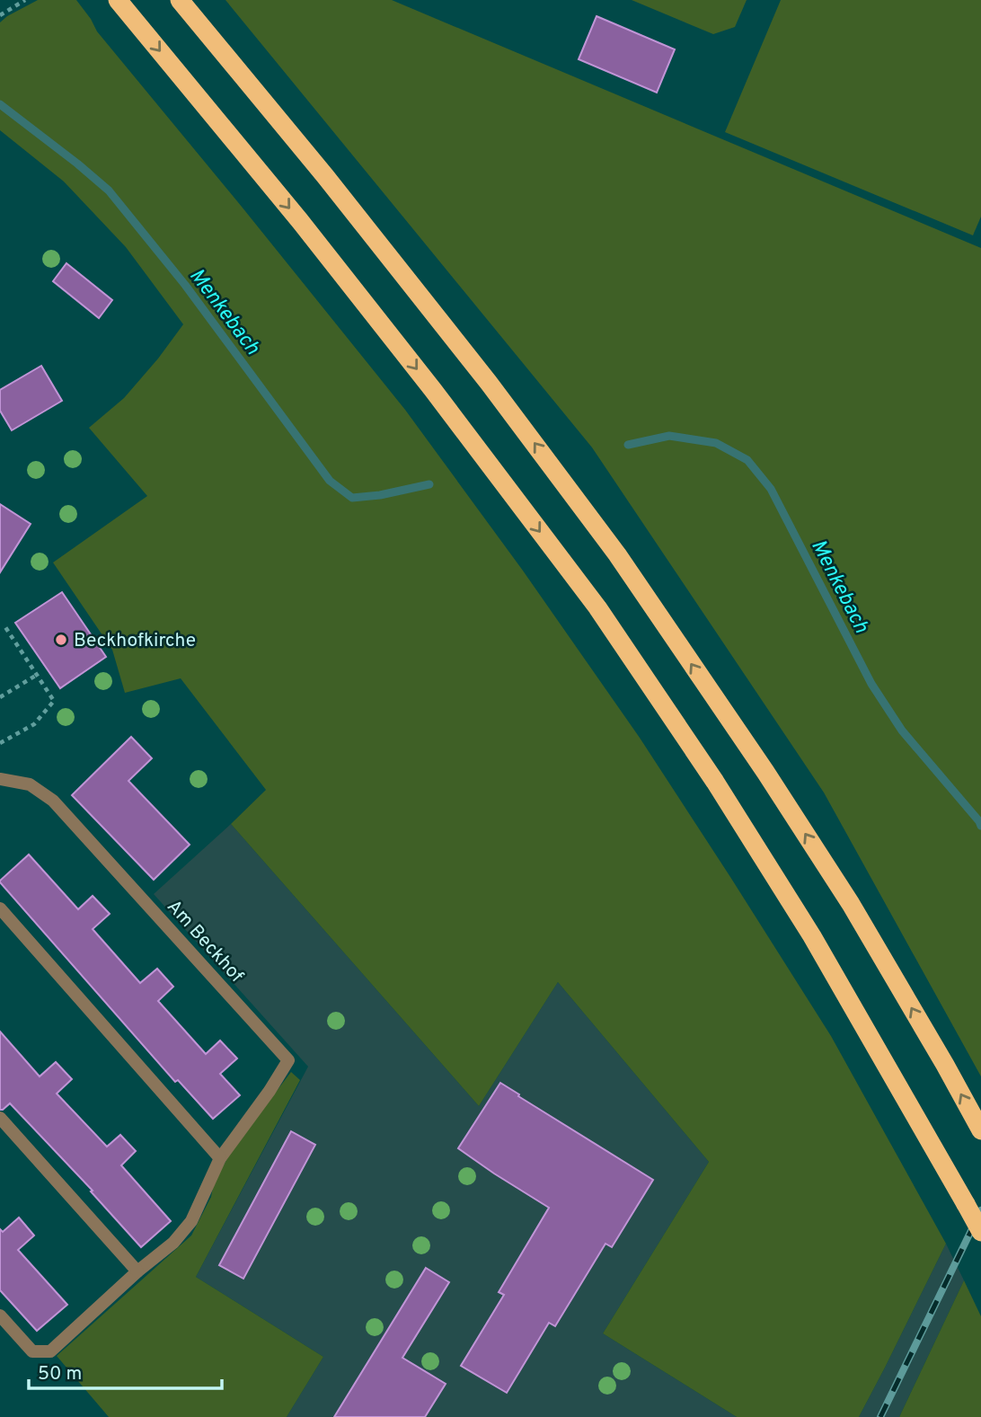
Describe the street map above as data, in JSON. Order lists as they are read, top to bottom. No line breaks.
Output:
{"streets":{"street":["Am Beckhof"]},"water":["Menkebach"],"places":["Beckhofkirche"],"scale_bar":"50 m"}
